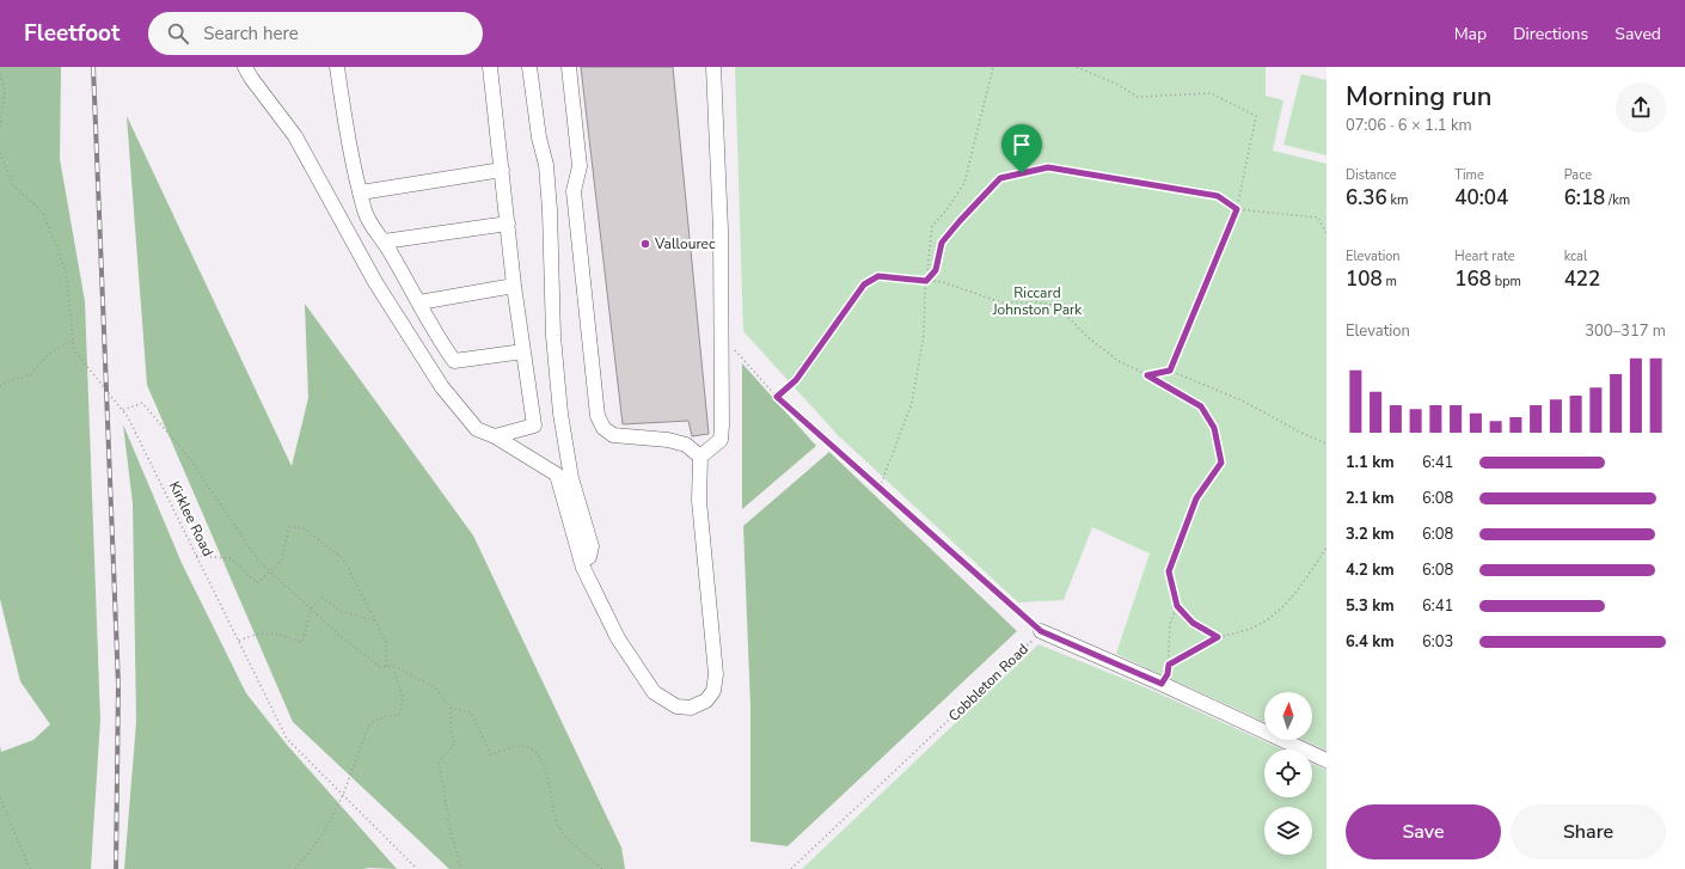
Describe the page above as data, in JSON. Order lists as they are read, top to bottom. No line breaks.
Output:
{"streets":{"lane":["Cobbleton Road"],"path":["Kirklee Road"]},"parks":["Riccard Johnston Park"],"places":["Vallourec"],"north":"top","page":{"header":"Fleetfoot","search":"Search here","nav":["Map","Directions","Saved"],"heading":["Morning run","07:06 · 6 × 1.1 km"],"stats":[["Distance","6.36 km"],["Time","40:04"],["Pace","6:18 /km"],["Elevation","108 m"],["Heart rate","168 bpm"],["kcal","422"]],"chart":["Elevation","300–317 m"],"list":[{"name":"1.1 km","note":"6:41"},{"name":"2.1 km","note":"6:08"},{"name":"3.2 km","note":"6:08"},{"name":"4.2 km","note":"6:08"},{"name":"5.3 km","note":"6:41"},{"name":"6.4 km","note":"6:03"}],"buttons":["Save","Share"]}}
